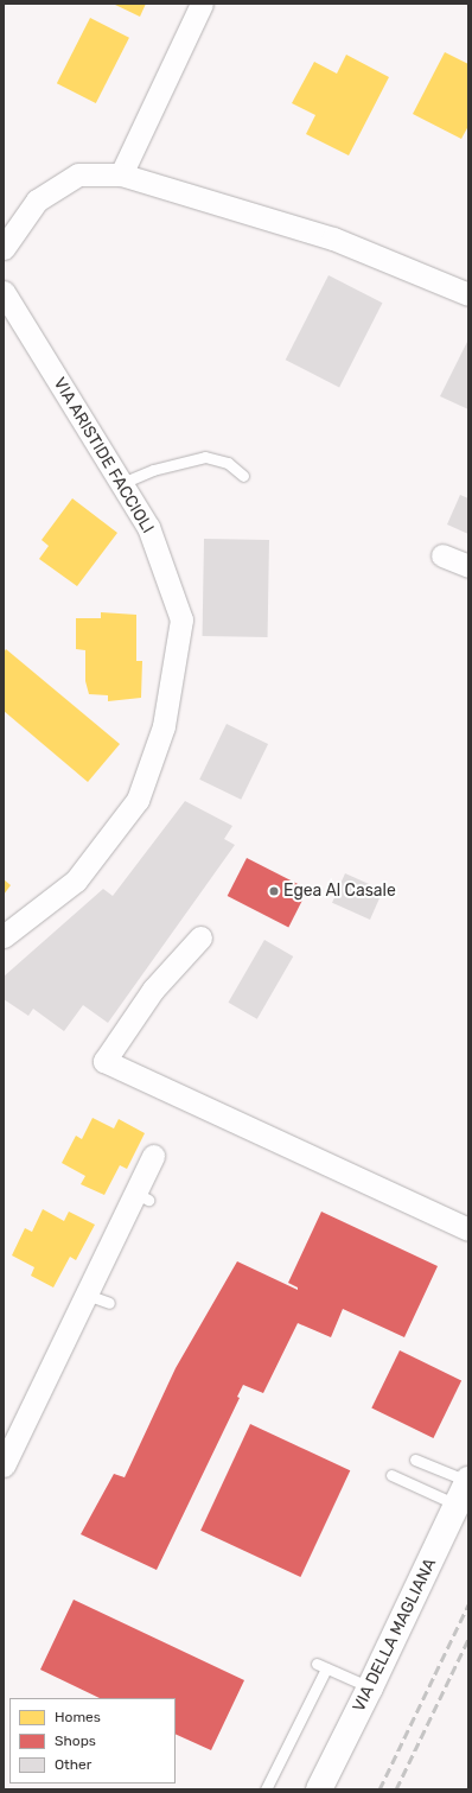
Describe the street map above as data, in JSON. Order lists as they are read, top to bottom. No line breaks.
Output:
{"streets":{"main road":["VIA DELLA MAGLIANA"],"street":["VIA ARISTIDE FACCIOLI"]},"places":["Egea Al Casale"],"legend":["Homes","Shops","Other"]}
